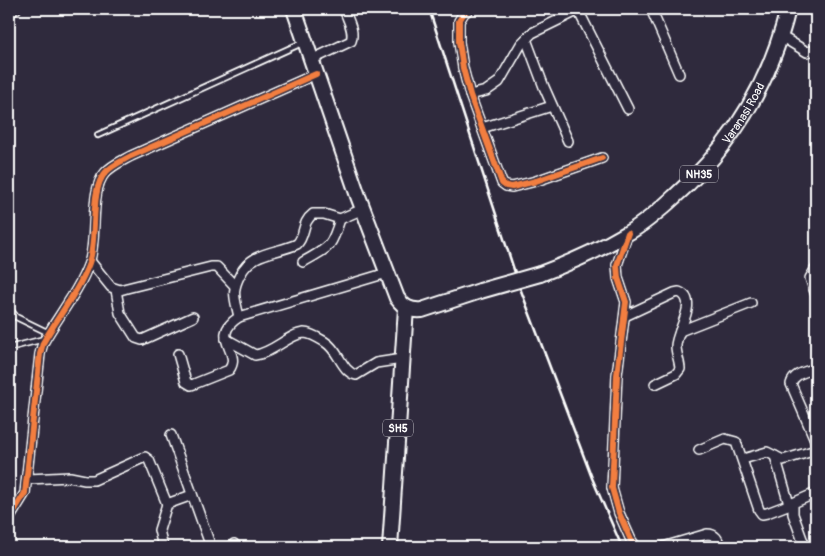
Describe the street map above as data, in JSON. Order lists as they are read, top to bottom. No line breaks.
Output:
{"streets":{"main road":["Varanasi Road","NH35","SH5"]},"crossings":[["Varanasi Road","SH5"]]}
